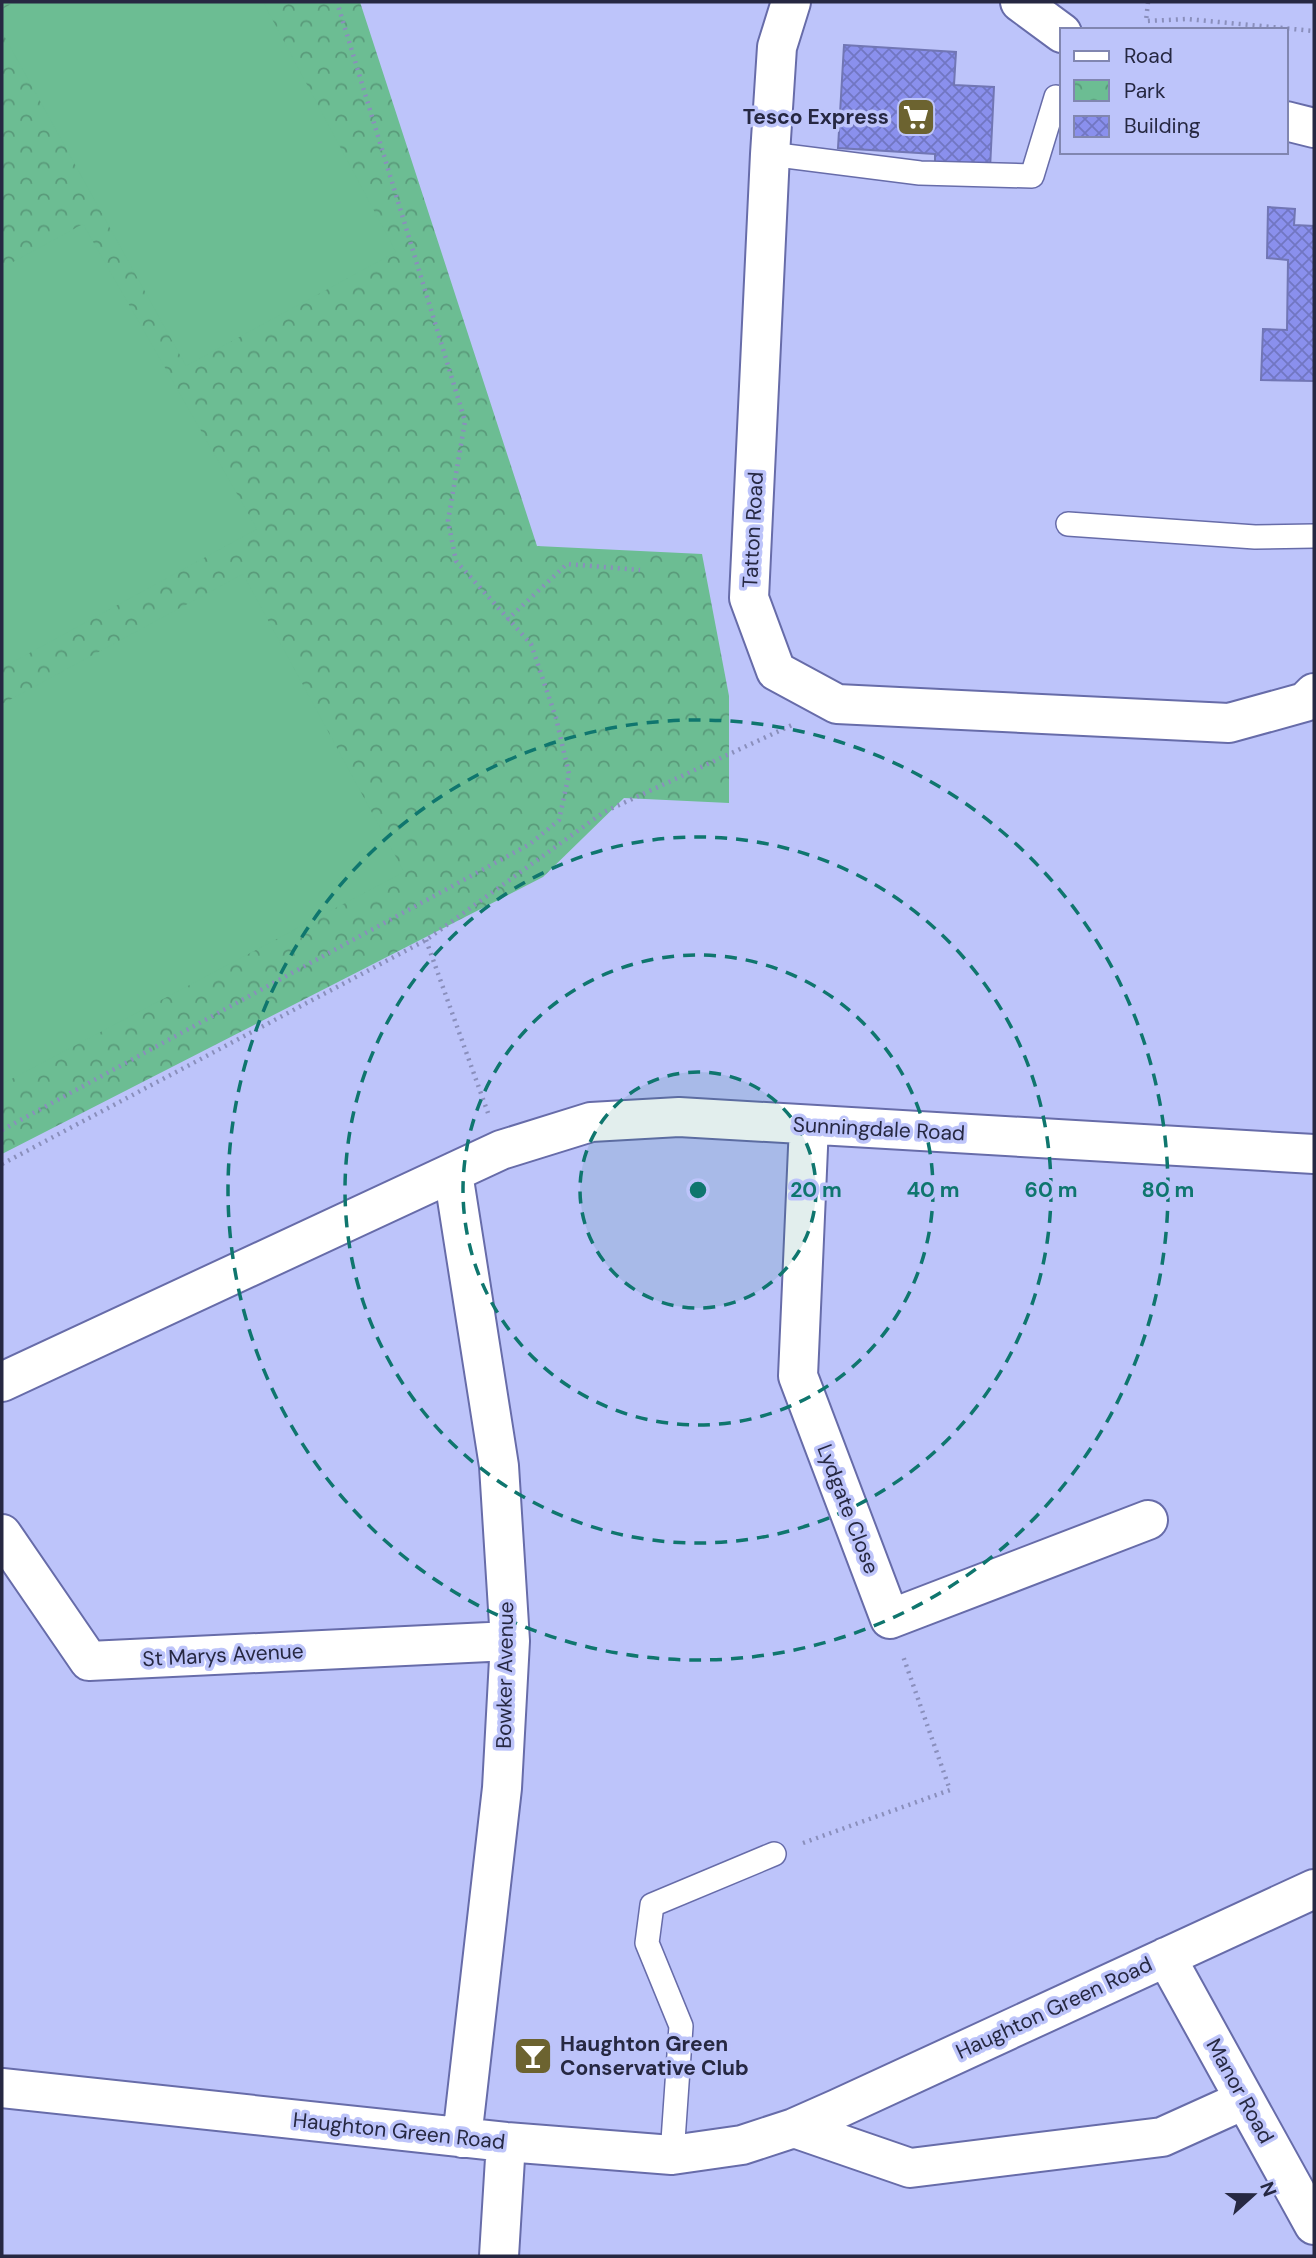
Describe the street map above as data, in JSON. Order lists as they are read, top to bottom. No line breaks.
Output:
{"streets":{"street":["Tatton Road","Sunningdale Road","Lydgate Close","St Marys Avenue","Bowker Avenue","Haughton Green Road","Manor Road"]},"crossings":[["Sunningdale Road","Lydgate Close"],["Sunningdale Road","Bowker Avenue"],["St Marys Avenue","Bowker Avenue"],["Bowker Avenue","Haughton Green Road"],["Haughton Green Road","Manor Road"]],"places":{"supermarket":["Tesco Express"],"bar":["Haughton Green Conservative Club"]},"legend":["Road","Park","Building"],"north":"right","rings":["20 m","40 m","60 m","80 m"]}
